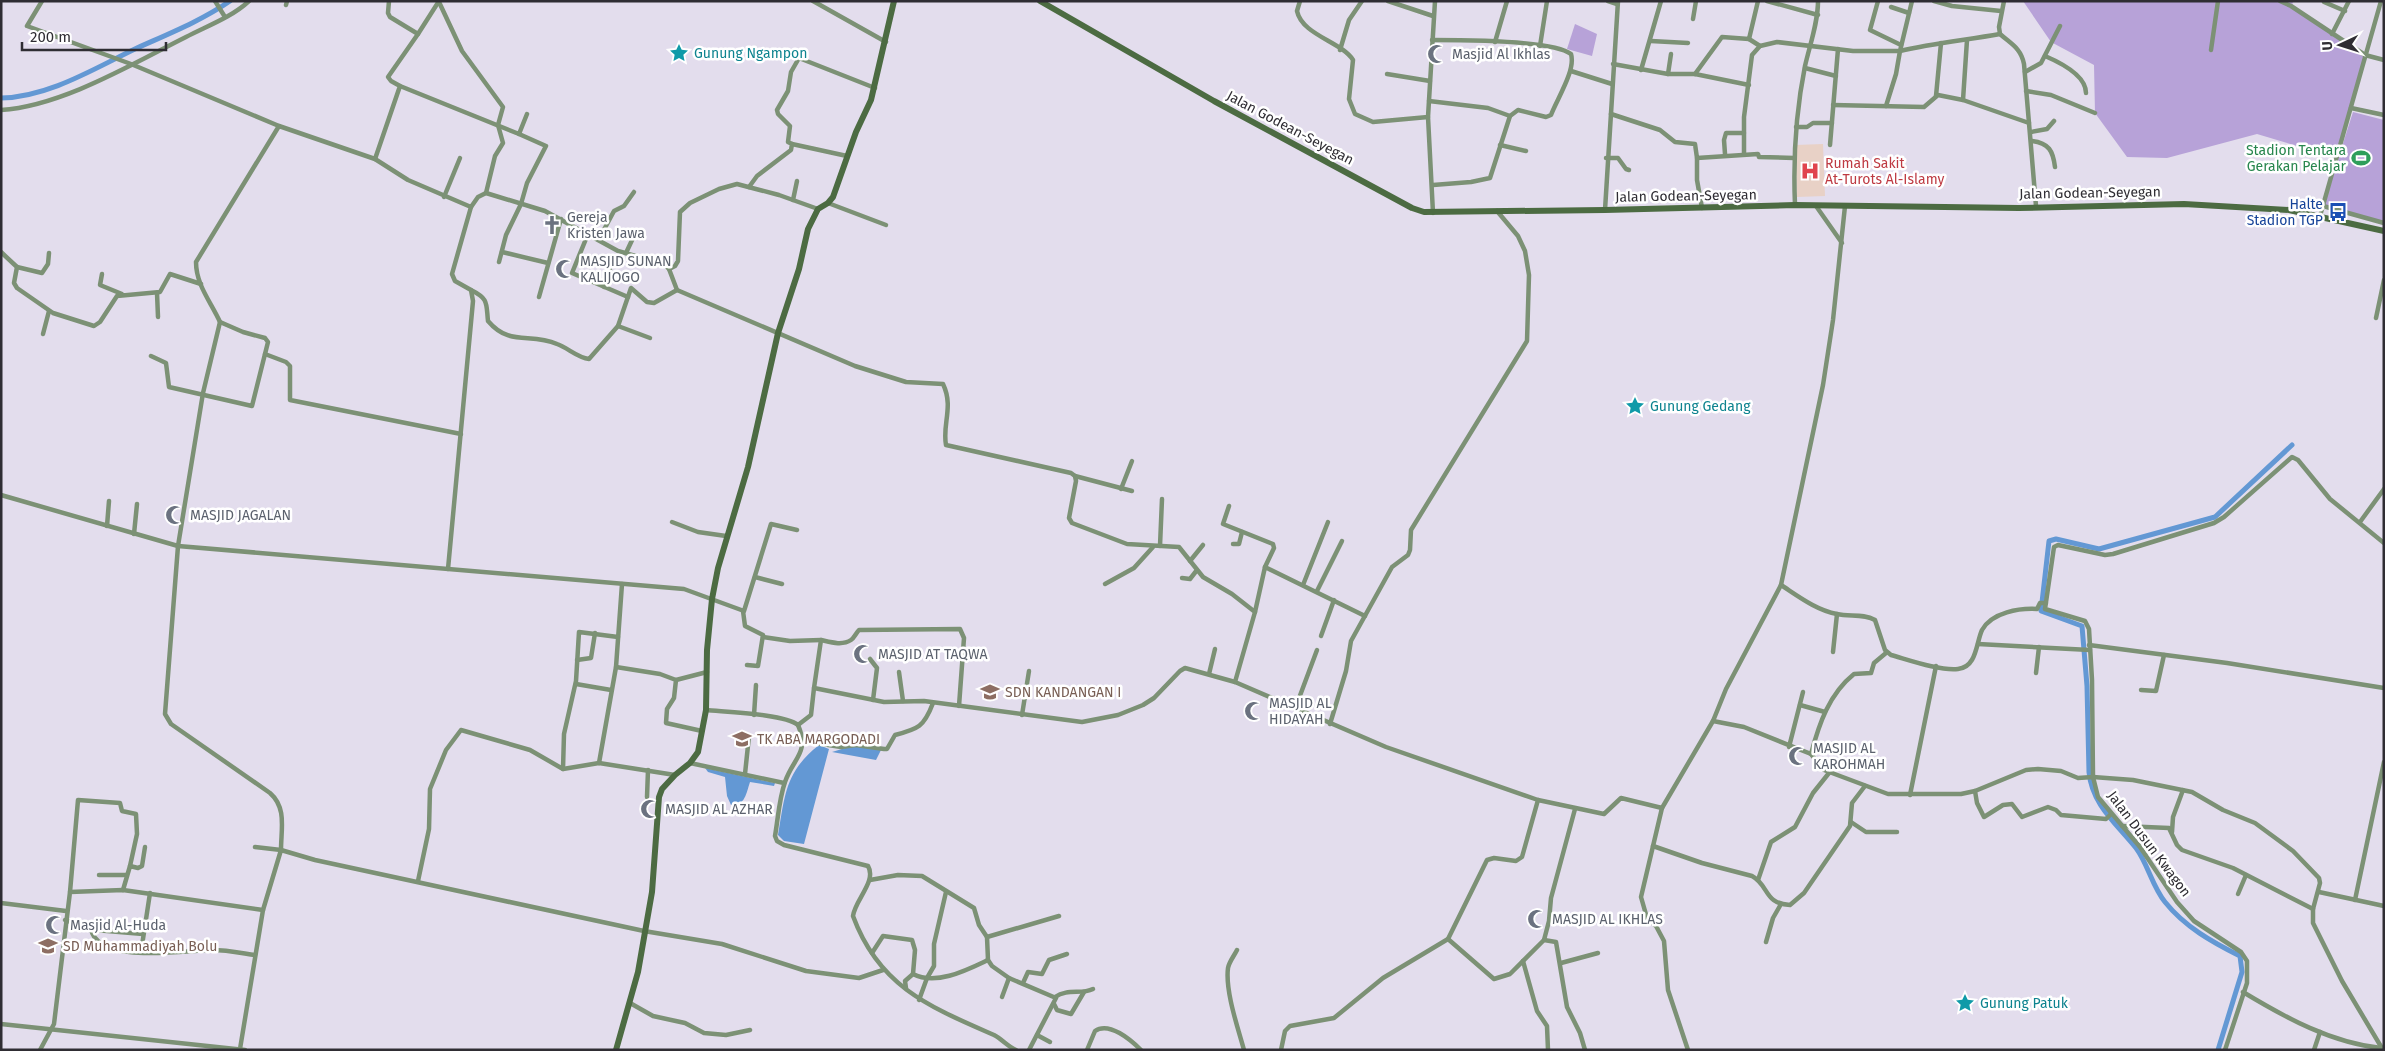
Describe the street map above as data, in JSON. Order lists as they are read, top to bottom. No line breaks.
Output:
{"streets":{"main road":["Jalan Godean-Seyegan"],"street":["Jalan Dusun Kwagon"]},"places":{"place":["Gunung Ngampon","Gunung Gedang","Gunung Patuk"],"mosque":["Masjid Al Ikhlas","MASJID SUNAN KALIJOGO","MASJID JAGALAN","MASJID AT TAQWA","MASJID AL HIDAYAH","MASJID AL KAROHMAH","MASJID AL AZHAR","MASJID AL IKHLAS","Masjid Al-Huda"],"sports":["Stadion Tentara Gerakan Pelajar"],"hospital":["Rumah Sakit At-Turots Al-Islamy"],"bus stop":["Halte Stadion TGP"],"church":["Gereja Kristen Jawa"],"school or university":["SDN KANDANGAN I","TK ABA MARGODADI","SD Muhammadiyah Bolu"]},"scale_bar":"200 m","north":"left"}
